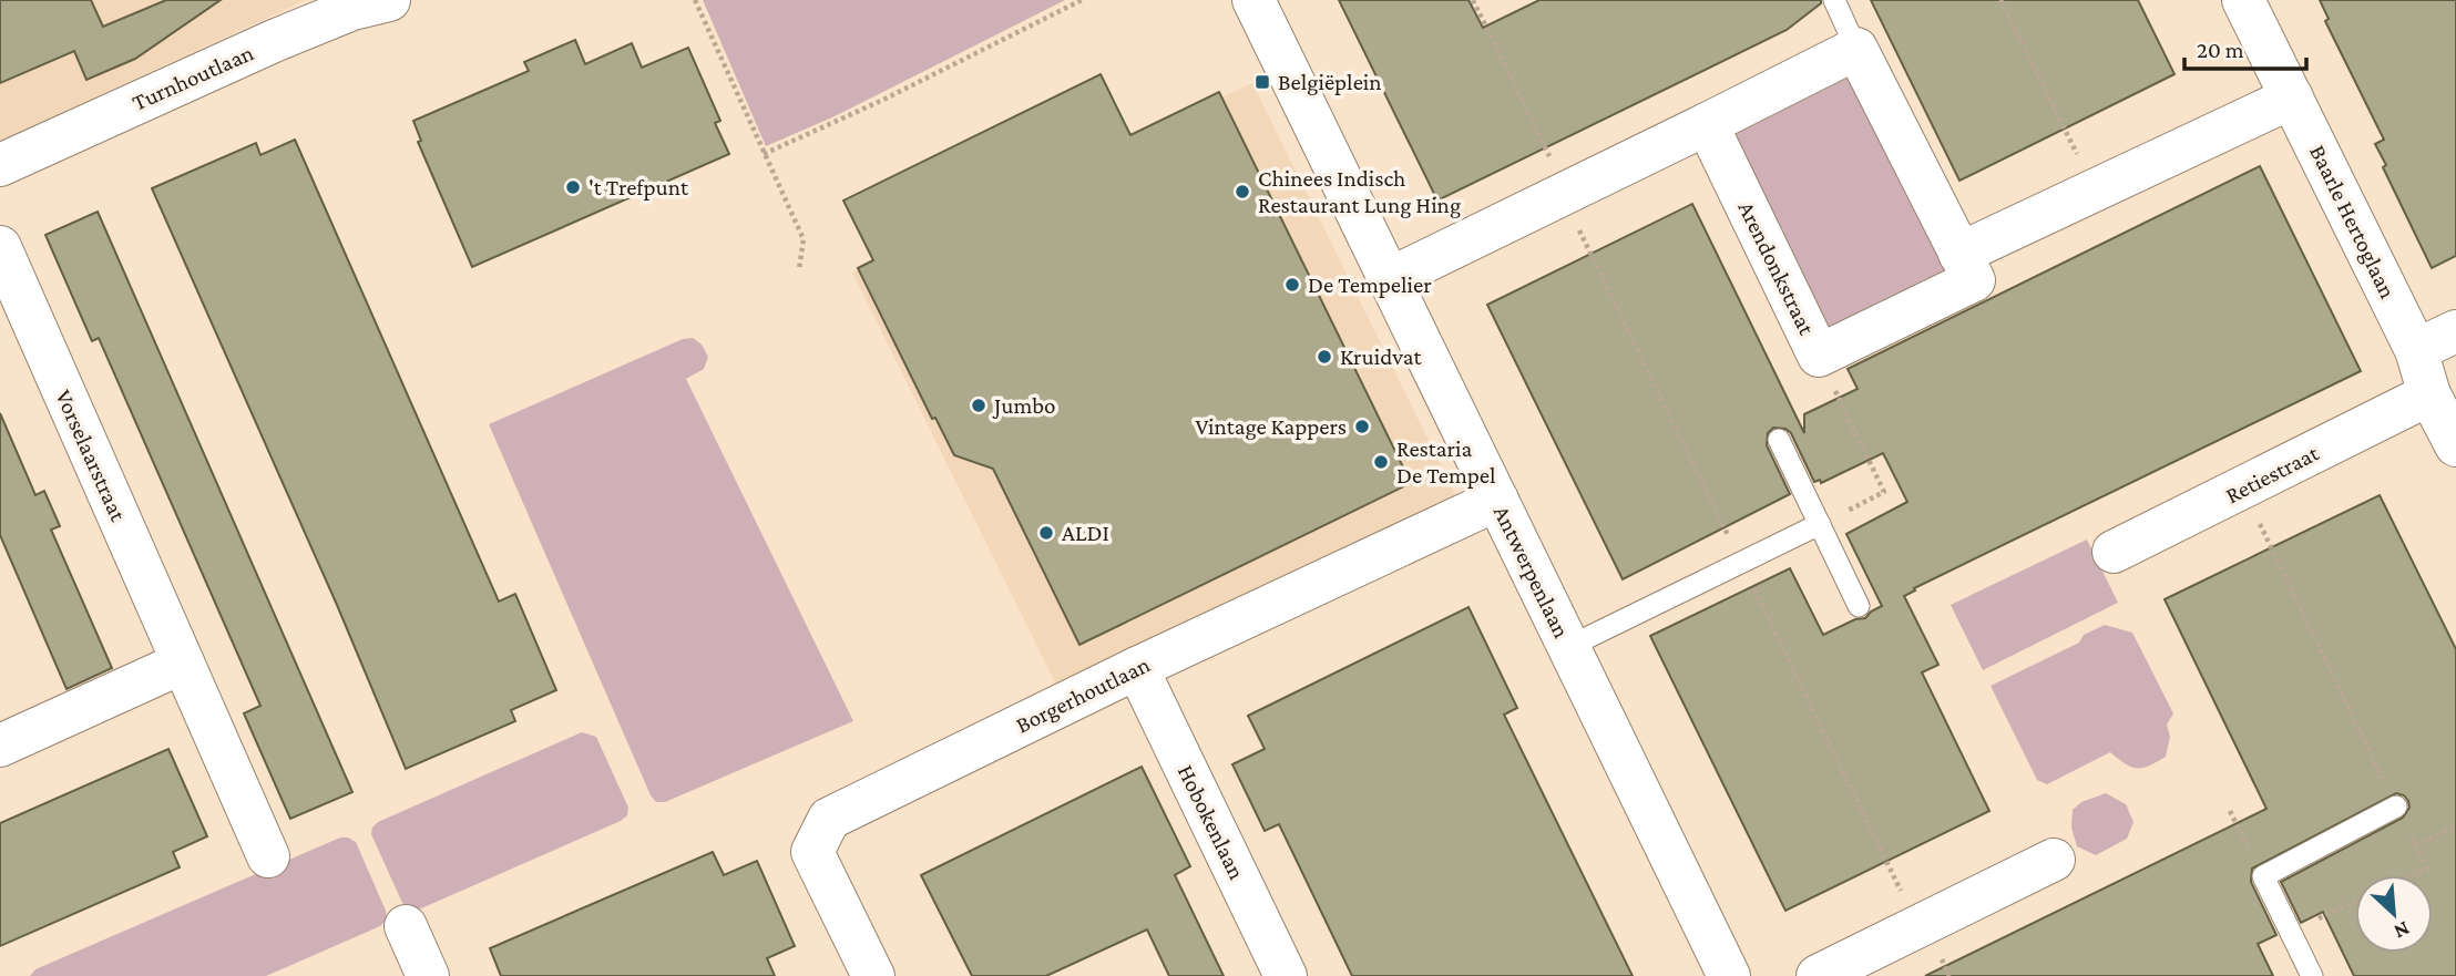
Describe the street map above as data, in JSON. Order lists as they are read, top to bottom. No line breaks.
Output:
{"streets":{"street":["Turnhoutlaan","Baarle Hertoglaan","Arendonkstraat","Vorselaarstraat","Retiestraat","Antwerpenlaan","Borgerhoutlaan","Hobokenlaan"]},"crossings":[["Baarle Hertoglaan","Retiestraat"],["Antwerpenlaan","Borgerhoutlaan"],["Borgerhoutlaan","Hobokenlaan"]],"places":{"transit":["Belgiëplein"],"other":["'t Trefpunt","Chinees Indisch Restaurant Lung Hing","De Tempelier","Kruidvat","Jumbo","Vintage Kappers","Restaria De Tempel","ALDI"]},"scale_bar":"20 m","north":"bottom right"}
